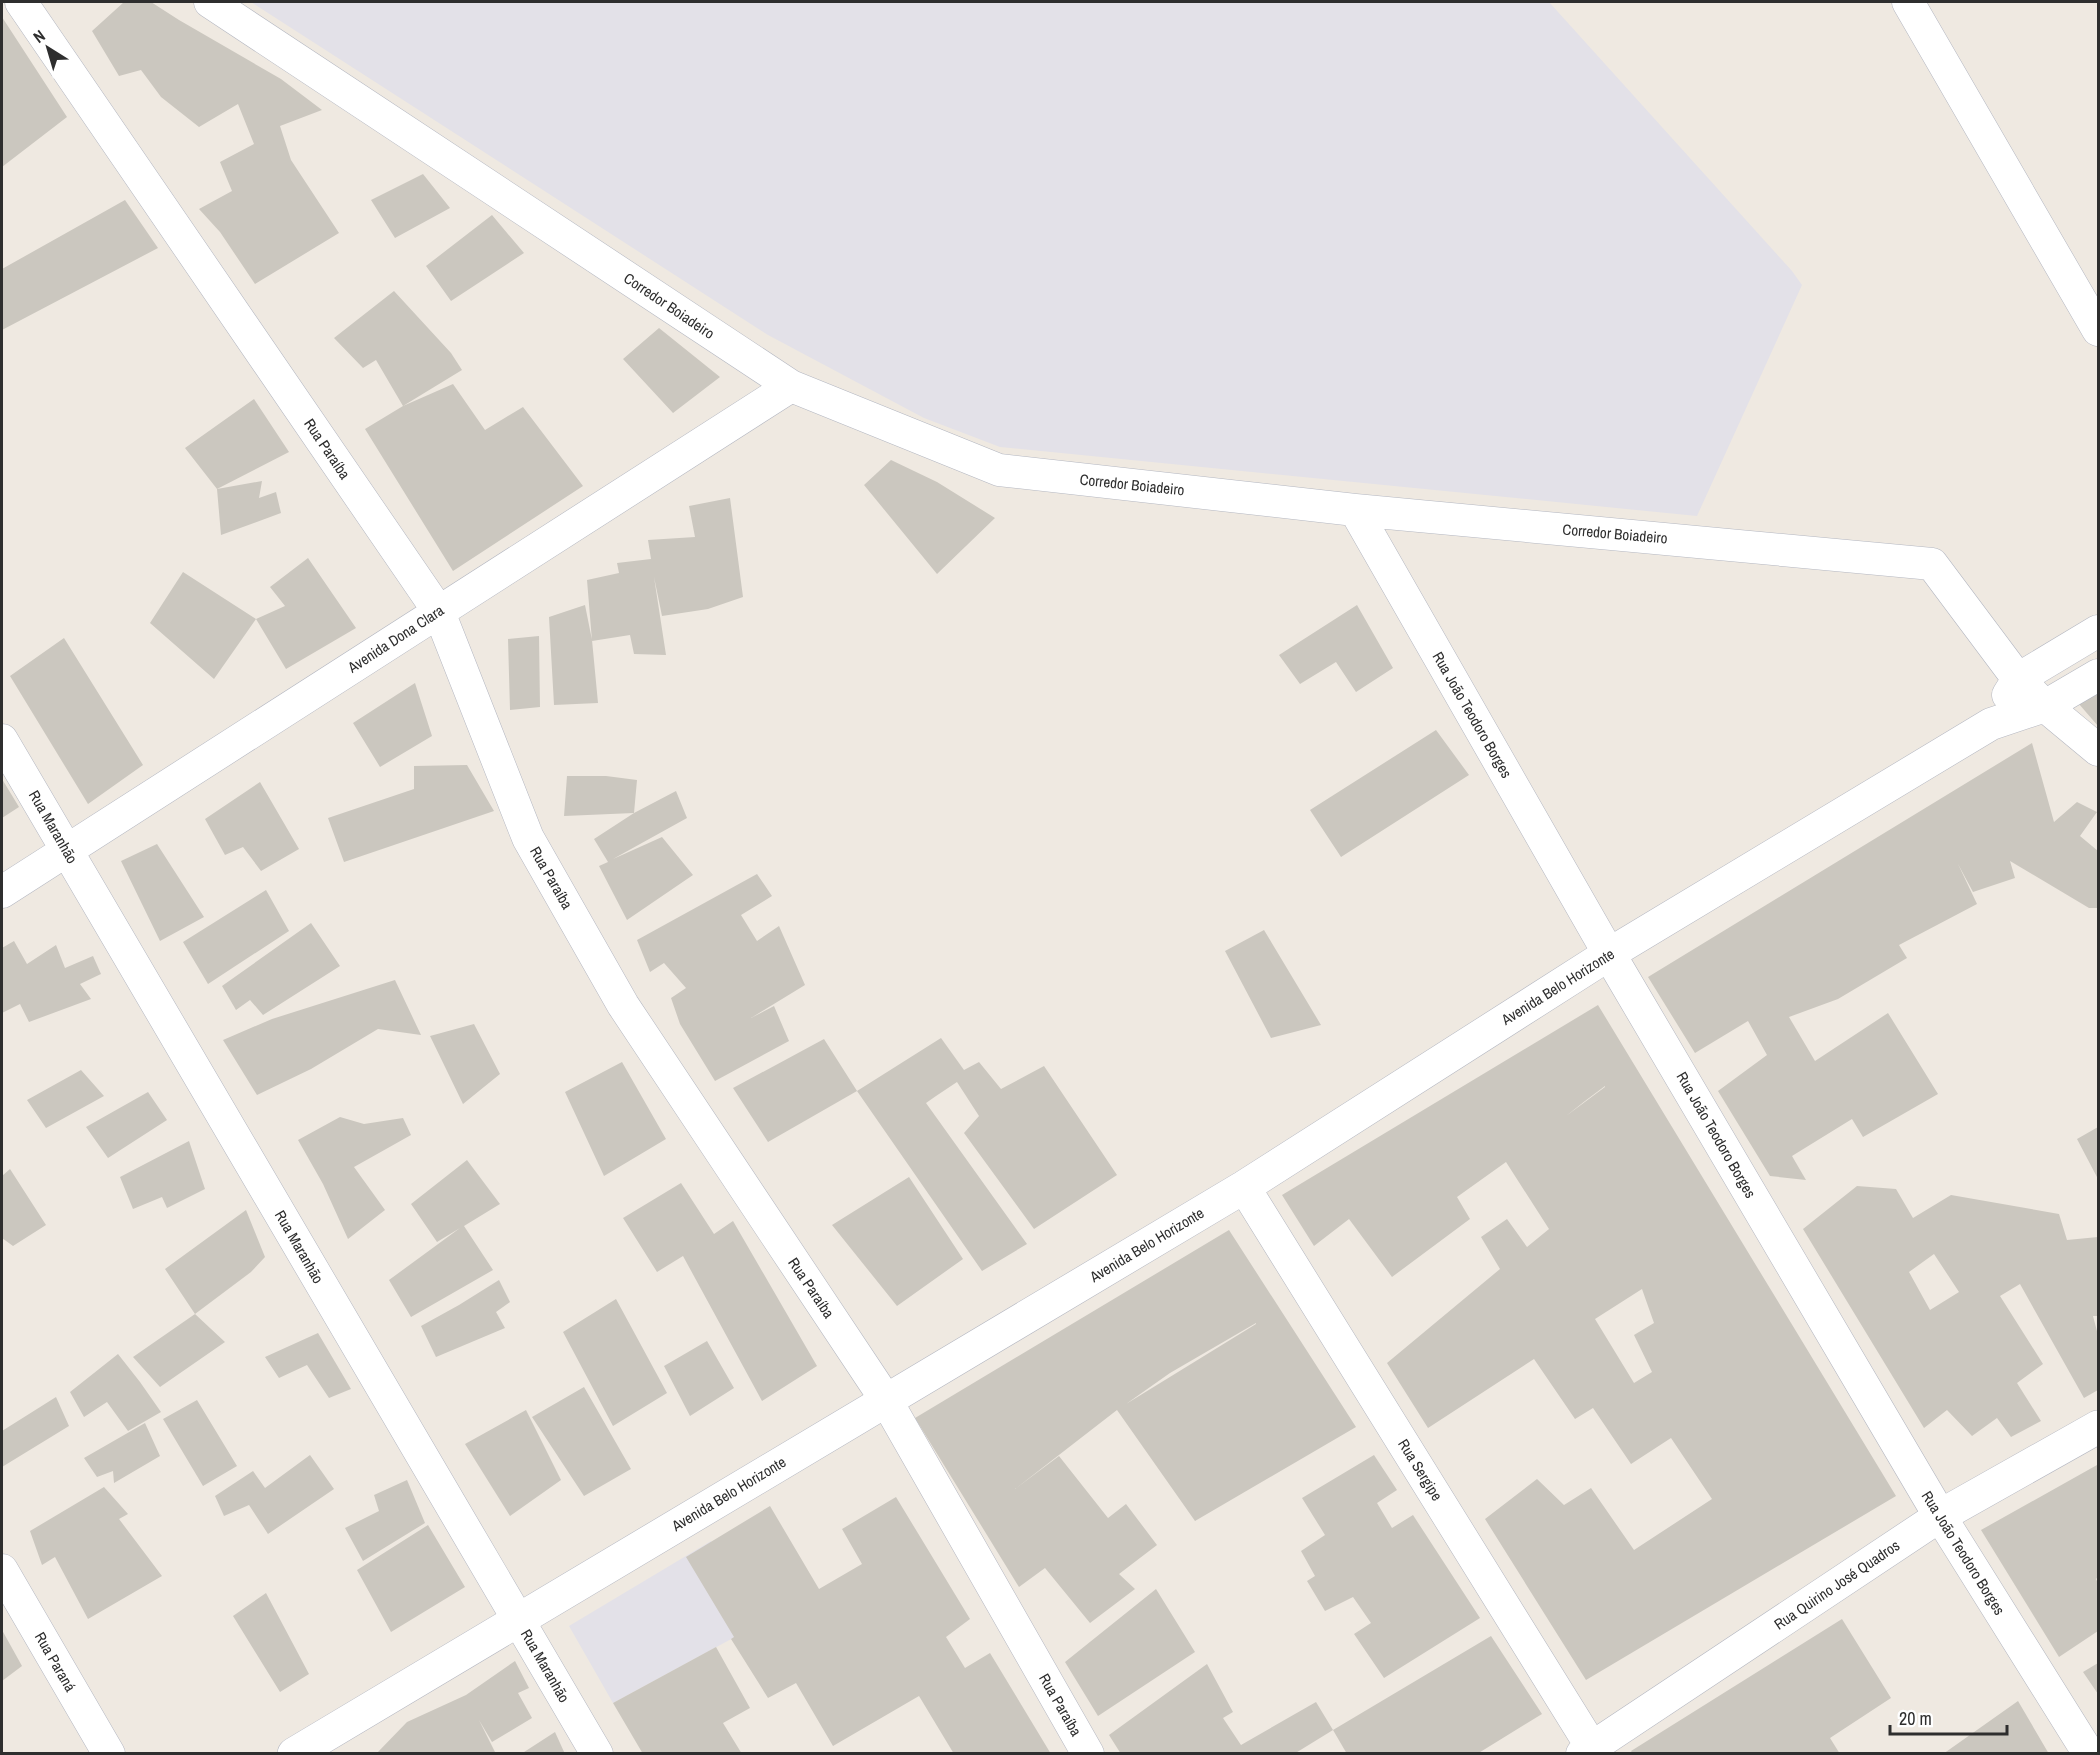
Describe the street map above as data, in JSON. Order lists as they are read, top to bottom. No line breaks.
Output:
{"streets":{"street":["Corredor Boiadeiro","Rua Paraíba","Avenida Dona Clara","Rua João Teodoro Borges","Rua Maranhão","Avenida Belo Horizonte","Rua Sergipe","Rua Quirino José Quadros","Rua Paraná"]},"crossings":[["Corredor Boiadeiro","Avenida Dona Clara"],["Corredor Boiadeiro","Rua João Teodoro Borges"],["Corredor Boiadeiro","Avenida Belo Horizonte"],["Rua Paraíba","Avenida Dona Clara"],["Rua Paraíba","Avenida Belo Horizonte"],["Avenida Dona Clara","Rua Maranhão"],["Rua João Teodoro Borges","Avenida Belo Horizonte"],["Rua João Teodoro Borges","Rua Quirino José Quadros"],["Rua Maranhão","Avenida Belo Horizonte"],["Avenida Belo Horizonte","Rua Sergipe"],["Rua Sergipe","Rua Quirino José Quadros"]],"scale_bar":"20 m","north":"top left"}
